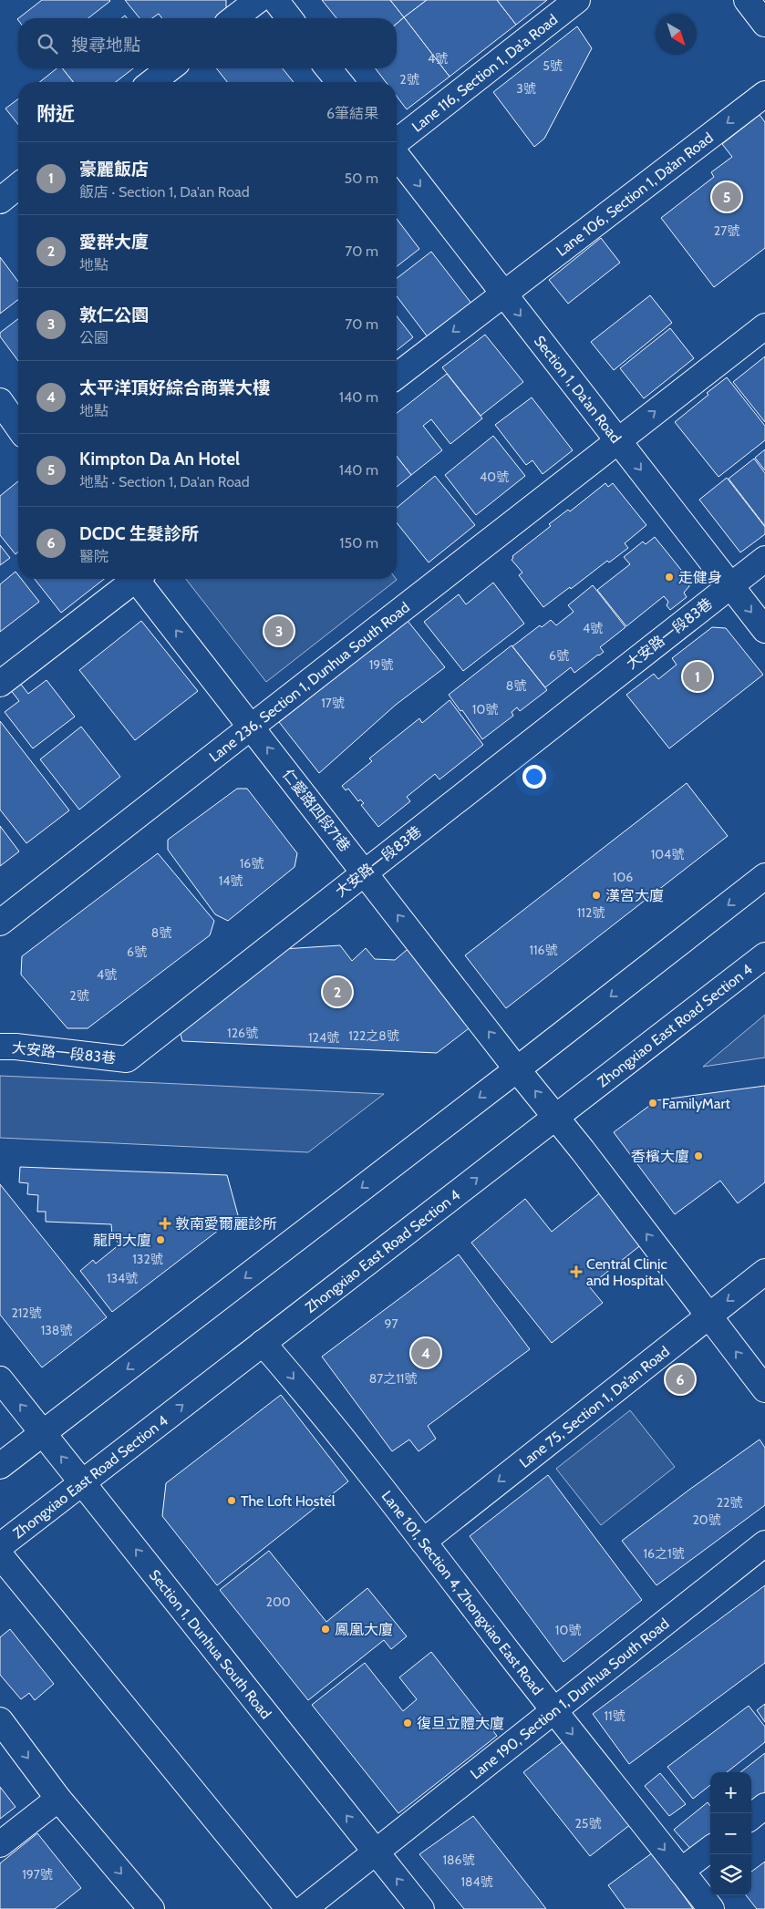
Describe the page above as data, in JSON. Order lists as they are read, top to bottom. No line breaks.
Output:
{"streets":{"main road":["Lane 116, Section 1, Da'a Road","Lane 106, Section 1, Da’an Road","Section 1, Da'an Road","大安路一段83巷","Lane 236, Section 1, Dunhua South Road","仁愛路四段71巷","Zhongxiao East Road Section 4","Lane 75, Section 1, Da'an Road","Lane 101, Section 4, Zhongxiao East Road","Section 1, Dunhua South Road","Lane 190, Section 1, Dunhua South Road"]},"crossings":[["Lane 106, Section 1, Da’an Road","Section 1, Da'an Road"],["Section 1, Da'an Road","大安路一段83巷"],["Section 1, Da'an Road","Lane 236, Section 1, Dunhua South Road"],["大安路一段83巷","仁愛路四段71巷"],["Lane 236, Section 1, Dunhua South Road","仁愛路四段71巷"],["仁愛路四段71巷","Zhongxiao East Road Section 4"],["仁愛路四段71巷","Lane 75, Section 1, Da'an Road"],["Zhongxiao East Road Section 4","Lane 101, Section 4, Zhongxiao East Road"],["Zhongxiao East Road Section 4","Section 1, Dunhua South Road"],["Lane 75, Section 1, Da'an Road","Lane 101, Section 4, Zhongxiao East Road"],["Lane 101, Section 4, Zhongxiao East Road","Lane 190, Section 1, Dunhua South Road"],["Section 1, Dunhua South Road","Lane 190, Section 1, Dunhua South Road"]],"one_way":["Lane 106, Section 1, Da’an Road","Section 1, Da'an Road","仁愛路四段71巷","Lane 75, Section 1, Da'an Road","Lane 101, Section 4, Zhongxiao East Road"],"places":{"other":["走健身","漢宮大廈","FamilyMart","香檳大廈","龍門大廈","The Loft Hostel","鳳凰大廈","復旦立體大廈"],"health":["敦南愛爾麗診所","Central Clinic and Hospital"]},"house_numbers":["4號","5號","2號","3號","27號","40號","4號","6號","19號","8號","17號","10號","104號","16號","106","14號","112號","8號","116號","6號","4號","2號","126號","122之8號","124號","132號","134號","212號","97","138號","87之11號","22號","20號","16之1號","200","10號","11號","25號","186號","197號","184號"],"north":"bottom right","page":{"search":"搜尋地點","heading":["附近","6筆結果"],"list":[{"mark":"1","name":"豪麗飯店","note":"飯店 · Section 1, Da'an Road","value":"50 m"},{"mark":"2","name":"愛群大廈","note":"地點","value":"70 m"},{"mark":"3","name":"敦仁公園","note":"公園","value":"70 m"},{"mark":"4","name":"太平洋頂好綜合商業大樓","note":"地點","value":"140 m"},{"mark":"5","name":"Kimpton Da An Hotel","note":"地點 · Section 1, Da'an Road","value":"140 m"},{"mark":"6","name":"DCDC 生髮診所","note":"醫院","value":"150 m"}],"pins":["5","3","1","2","4","6"],"map_buttons":["+","−"]}}
